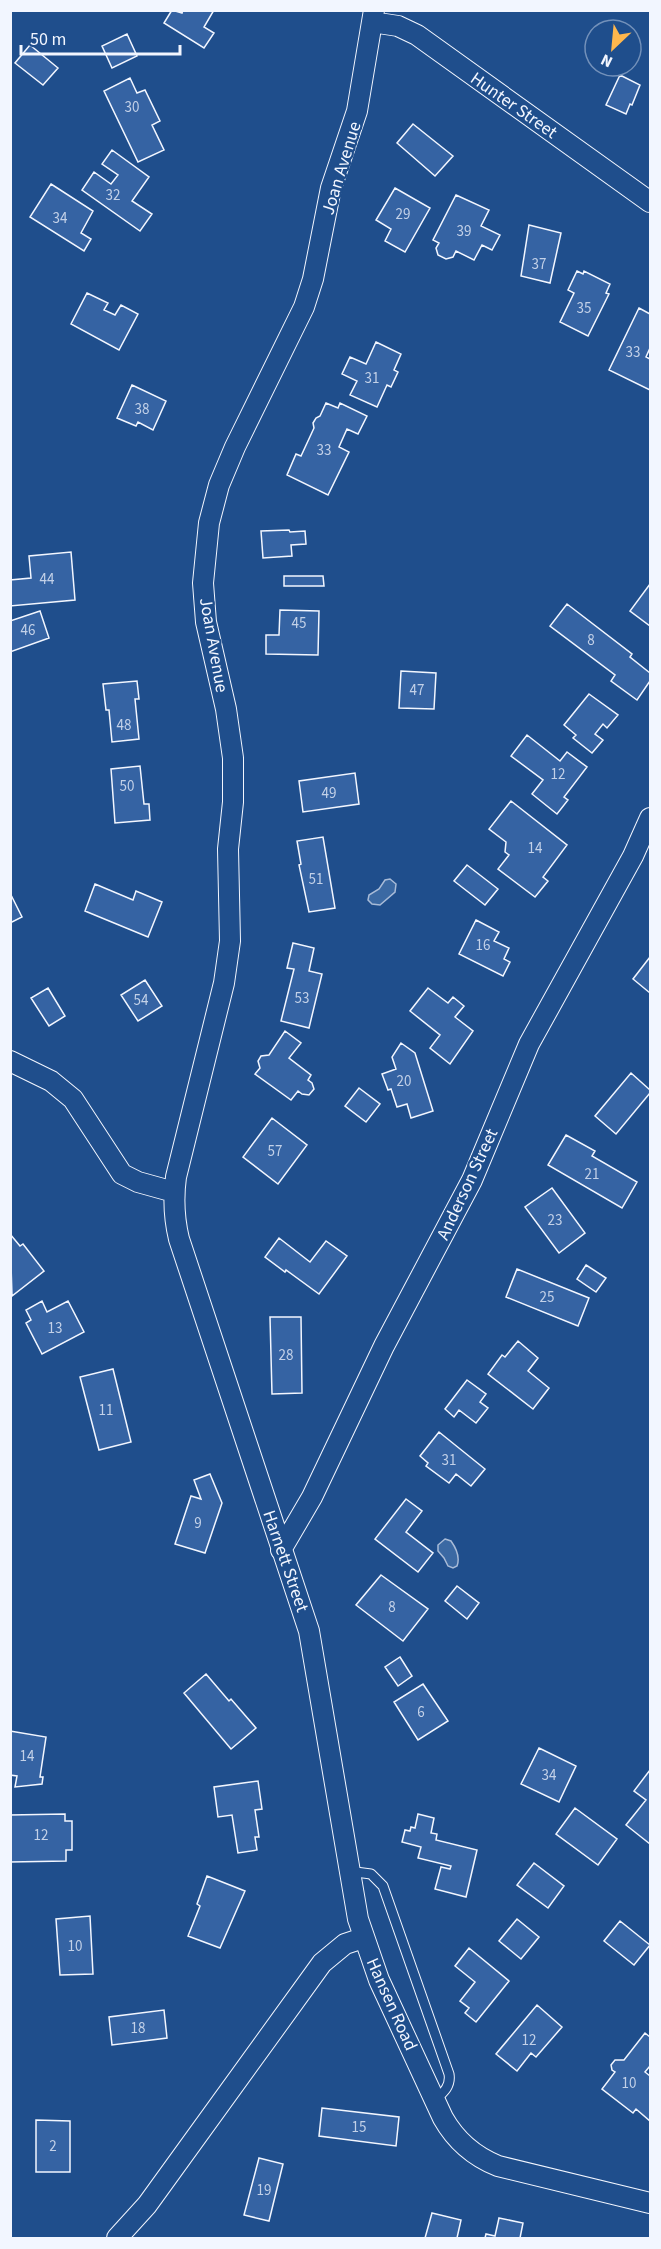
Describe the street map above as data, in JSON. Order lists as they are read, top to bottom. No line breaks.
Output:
{"streets":{"street":["Hunter Street","Joan Avenue","Anderson Street","Harnett Street","Hansen Road"]},"crossings":[["Hunter Street","Joan Avenue"],["Joan Avenue","Harnett Street"],["Anderson Street","Harnett Street"],["Harnett Street","Hansen Road"]],"house_numbers":["30","32","29","34","39","37","35","33","31","38","33","44","45","46","8","47","48","12","50","49","14","51","16","53","54","20","57","21","23","25","13","28","11","31","9","8","6","14","34","12","10","18","12","10","15","2","19"],"scale_bar":"50 m","north":"bottom left"}
